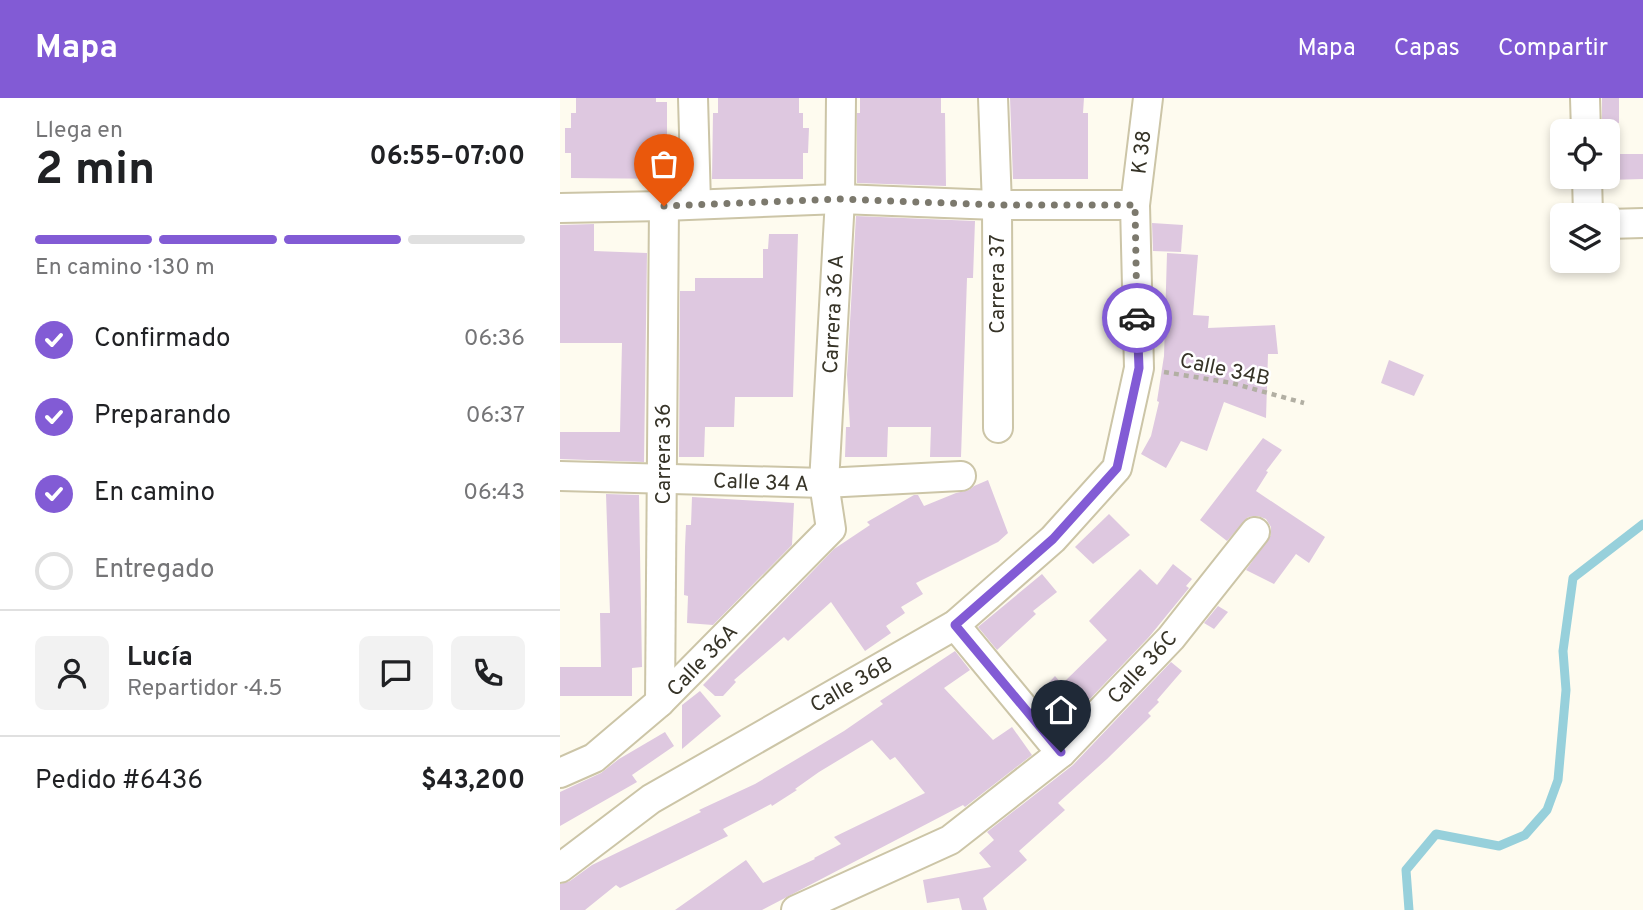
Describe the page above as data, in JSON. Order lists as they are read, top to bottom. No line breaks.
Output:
{"streets":{"street":["K 38","Carrera 37","Carrera 36 A","Carrera 36","Calle 34 A","Calle 36A","Calle 36C","Calle 36B"],"path":["Calle 34B"]},"crossings":[["K 38","Calle 34B"],["K 38","Calle 36B"],["Carrera 36 A","Calle 34 A"],["Carrera 36 A","Calle 36A"],["Carrera 36","Calle 34 A"],["Carrera 36","Calle 36A"]],"page":{"header":"Mapa","nav":["Mapa","Capas","Compartir"],"heading":["2 min","Llega en","06:55–07:00"],"panel":["Lucía","Repartidor · 4.5","Pedido #6436","$43,200"],"bar":"En camino · 130 m","list":[["Confirmado","06:36"],["Preparando","06:37"],["En camino","06:43"],"Entregado"]}}
